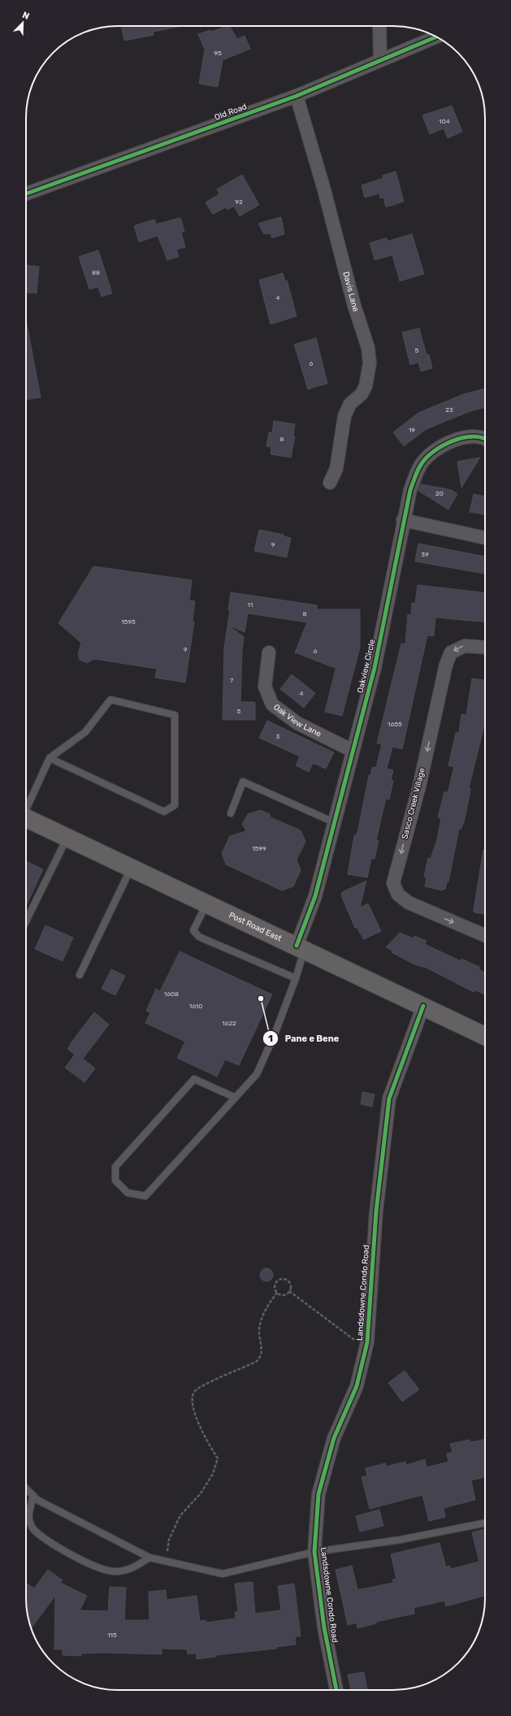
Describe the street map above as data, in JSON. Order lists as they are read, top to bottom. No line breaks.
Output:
{"streets":{"main road":["Post Road East"],"street":["Old Road","Davis Lane","Oakview Circle","Oak View Lane","Sasco Creek Village","Landsdowne Condo Road"]},"crossings":[["Old Road","Davis Lane"],["Oakview Circle","Oak View Lane"],["Oakview Circle","Post Road East"],["Post Road East","Landsdowne Condo Road"]],"places":["Pane e Bene"],"house_numbers":["95","104","92","88","4","5","6","23","19","8","20","9","39","11","8","1595","9","6","7","4","5","1655","3","1599","1608","1610","1622","115"],"north":"top right"}
